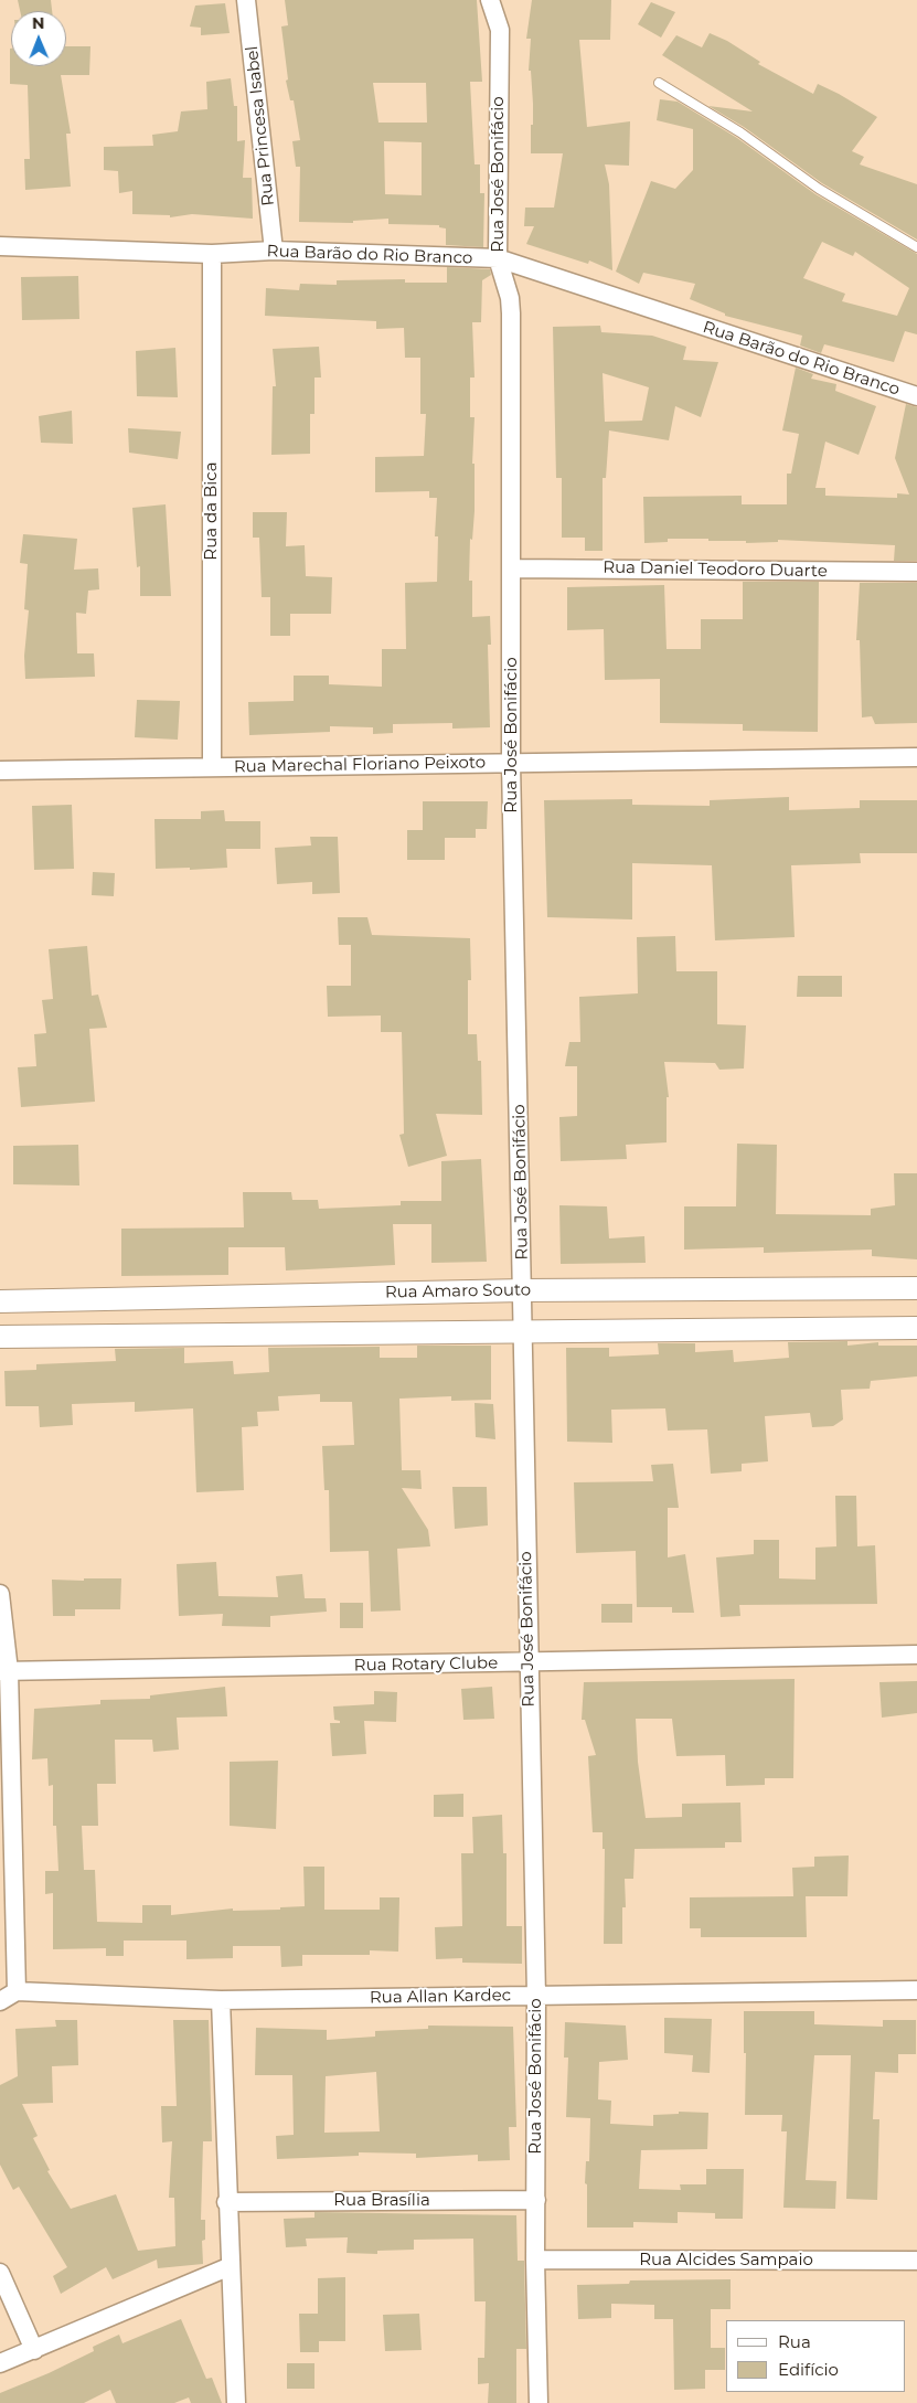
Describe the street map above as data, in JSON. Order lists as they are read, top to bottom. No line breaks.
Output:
{"streets":{"street":["Rua Princesa Isabel","Rua José Bonifácio","Rua Barão do Rio Branco","Rua da Bica","Rua Daniel Teodoro Duarte","Rua Marechal Floriano Peixoto","Rua Amaro Souto","Rua Rotary Clube","Rua Allan Kardec","Rua Brasília","Rua Alcides Sampaio"]},"crossings":[["Rua Princesa Isabel","Rua Barão do Rio Branco"],["Rua José Bonifácio","Rua Barão do Rio Branco"],["Rua José Bonifácio","Rua Daniel Teodoro Duarte"],["Rua José Bonifácio","Rua Marechal Floriano Peixoto"],["Rua José Bonifácio","Rua Amaro Souto"],["Rua José Bonifácio","Rua Rotary Clube"],["Rua José Bonifácio","Rua Allan Kardec"],["Rua José Bonifácio","Rua Brasília"],["Rua José Bonifácio","Rua Alcides Sampaio"],["Rua Barão do Rio Branco","Rua da Bica"],["Rua da Bica","Rua Marechal Floriano Peixoto"]],"legend":["Rua","Edifício"],"north":"top"}
